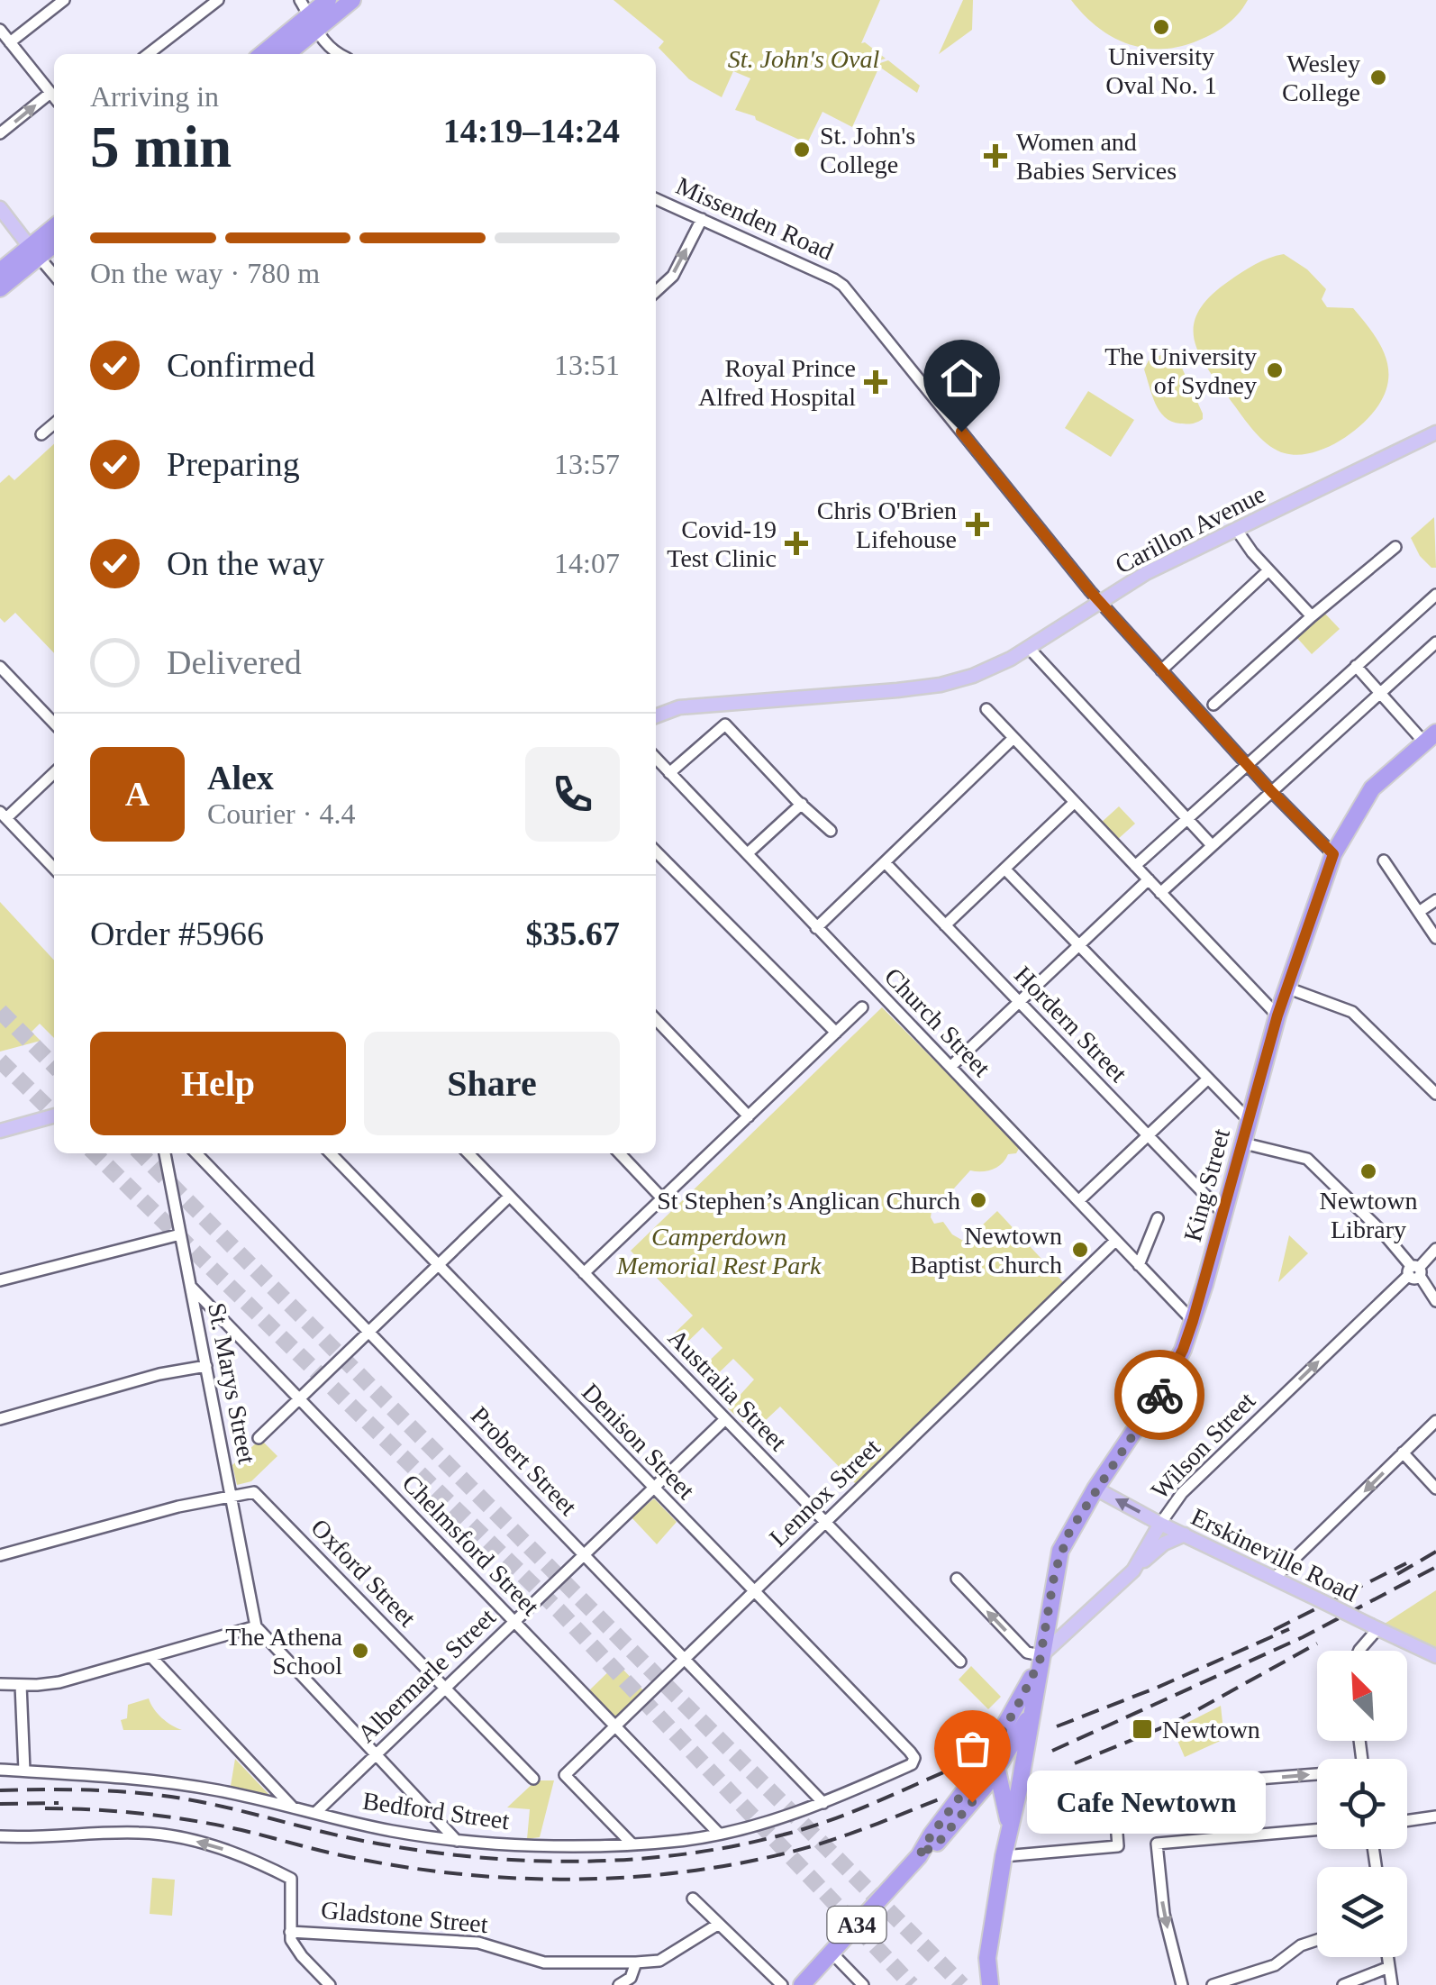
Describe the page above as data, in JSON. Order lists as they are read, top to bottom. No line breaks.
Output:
{"streets":{"highway":["King Street","A34"],"main road":["Carillon Avenue","Wilson Street","Erskineville Road"],"street":["Missenden Road","Church Street","Hordern Street","St. Marys Street","Australia Street","Denison Street","Probert Street","Lennox Street","Chelmsford Street","Oxford Street","Albermarle Street","Bedford Street","Gladstone Street"]},"crossings":[["Missenden Road","Carillon Avenue"],["Missenden Road","King Street"],["Church Street","King Street"],["Church Street","Lennox Street"],["Hordern Street","King Street"],["King Street","Wilson Street"],["King Street","Erskineville Road"],["King Street","A34"],["St. Marys Street","Chelmsford Street"],["St. Marys Street","Oxford Street"],["Australia Street","Lennox Street"],["Australia Street","Albermarle Street"],["Denison Street","Lennox Street"],["Denison Street","Albermarle Street"],["Denison Street","Bedford Street"],["Wilson Street","Erskineville Road"],["Probert Street","Lennox Street"],["Probert Street","Albermarle Street"],["Probert Street","Bedford Street"],["Lennox Street","Chelmsford Street"],["Lennox Street","Bedford Street"],["Chelmsford Street","Albermarle Street"],["Chelmsford Street","Bedford Street"],["Oxford Street","Albermarle Street"],["Albermarle Street","Bedford Street"]],"one_way":["Wilson Street"],"parks":["St. John's Oval","Camperdown Memorial Rest Park"],"places":{"other":["University Oval No. 1","Wesley College","St. John's College","The University of Sydney","Newtown Library","St Stephen’s Anglican Church","Newtown Baptist Church","The Athena School","Cafe Newtown"],"health":["Women and Babies Services","Royal Prince Alfred Hospital","Chris O'Brien Lifehouse","Covid-19 Test Clinic"],"transit":["Newtown"]},"north":"top left","page":{"heading":["5 min","Arriving in","14:19–14:24"],"panel":["Alex","Courier · 4.4","Order #5966","$35.67"],"bar":"On the way · 780 m","list":[["Confirmed","13:51"],["Preparing","13:57"],["On the way","14:07"],"Delivered"],"round":"A","buttons":["Help","Share"],"bubble":"Cafe Newtown"}}
